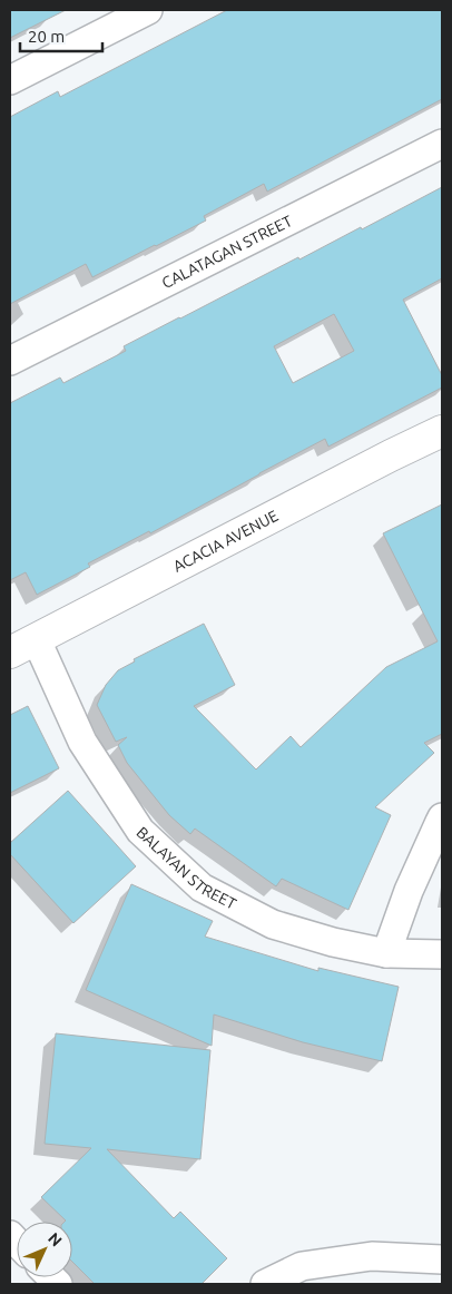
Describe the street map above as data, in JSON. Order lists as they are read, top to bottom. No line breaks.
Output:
{"streets":{"street":["CALATAGAN STREET","ACACIA AVENUE","BALAYAN STREET"]},"crossings":[["ACACIA AVENUE","BALAYAN STREET"]],"scale_bar":"20 m","north":"top right"}
